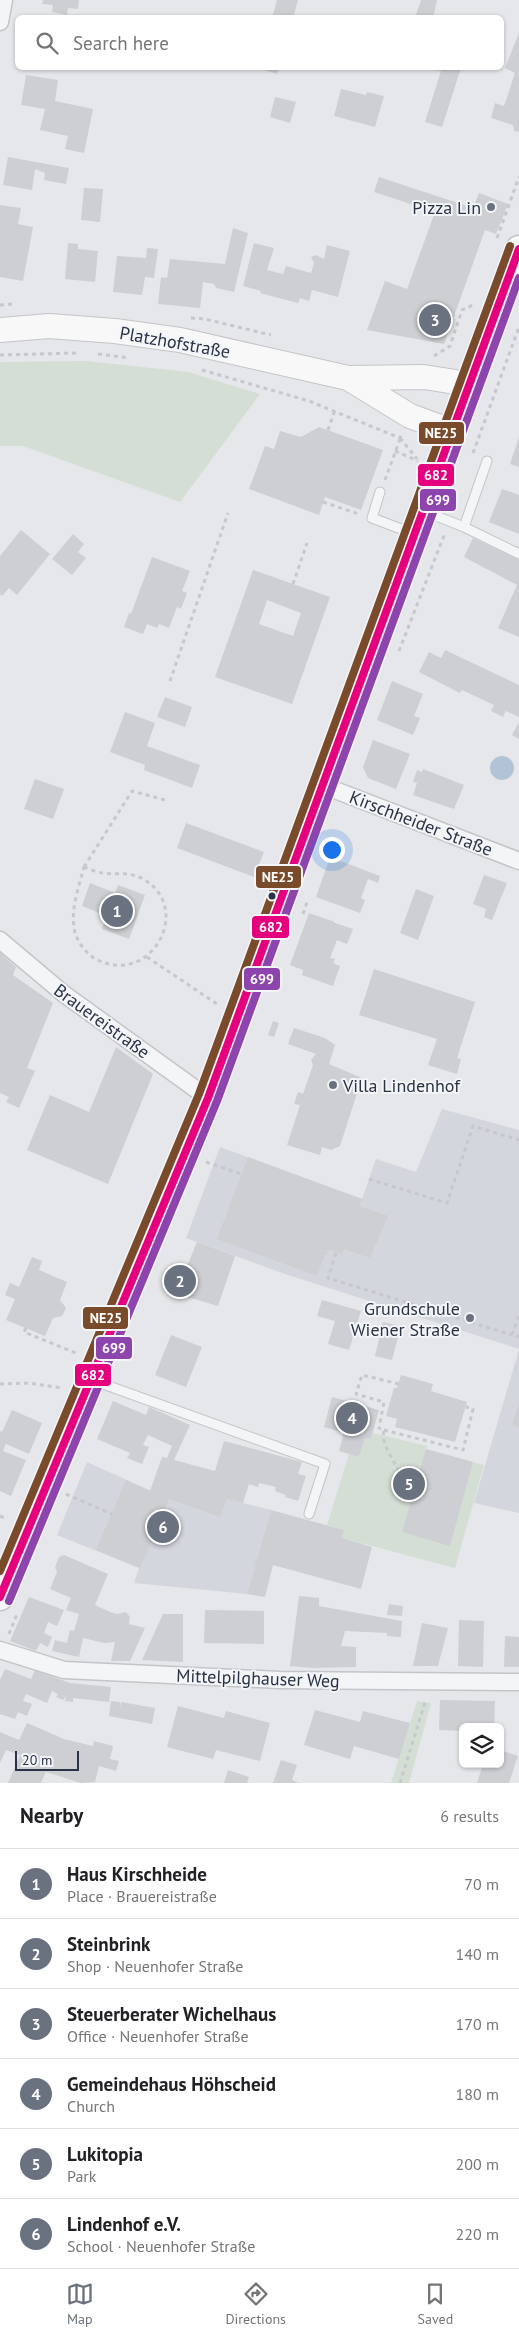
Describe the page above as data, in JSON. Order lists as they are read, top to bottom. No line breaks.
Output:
{"streets":{"main road":["Platzhofstraße"],"street":["Kirschheider Straße","Brauereistraße","Mittelpilghauser Weg"]},"places":["Pizza Lin","Villa Lindenhof","Grundschule Wiener Straße"],"lines":["transit line NE25","transit line 682","transit line 699"],"scale_bar":"20 m","page":{"search":"Search here","pins":["3","1","2","4","5","6"],"scale":"20 m","heading":["Nearby","6 results"],"list":[{"mark":"1","name":"Haus Kirschheide","note":"Place · Brauereistraße","value":"70 m"},{"mark":"2","name":"Steinbrink","note":"Shop · Neuenhofer Straße","value":"140 m"},{"mark":"3","name":"Steuerberater Wichelhaus","note":"Office · Neuenhofer Straße","value":"170 m"},{"mark":"4","name":"Gemeindehaus Höhscheid","note":"Church","value":"180 m"},{"mark":"5","name":"Lukitopia","note":"Park","value":"200 m"},{"mark":"6","name":"Lindenhof e.V.","note":"School · Neuenhofer Straße","value":"220 m"}],"nav":["Map","Directions","Saved"]}}
